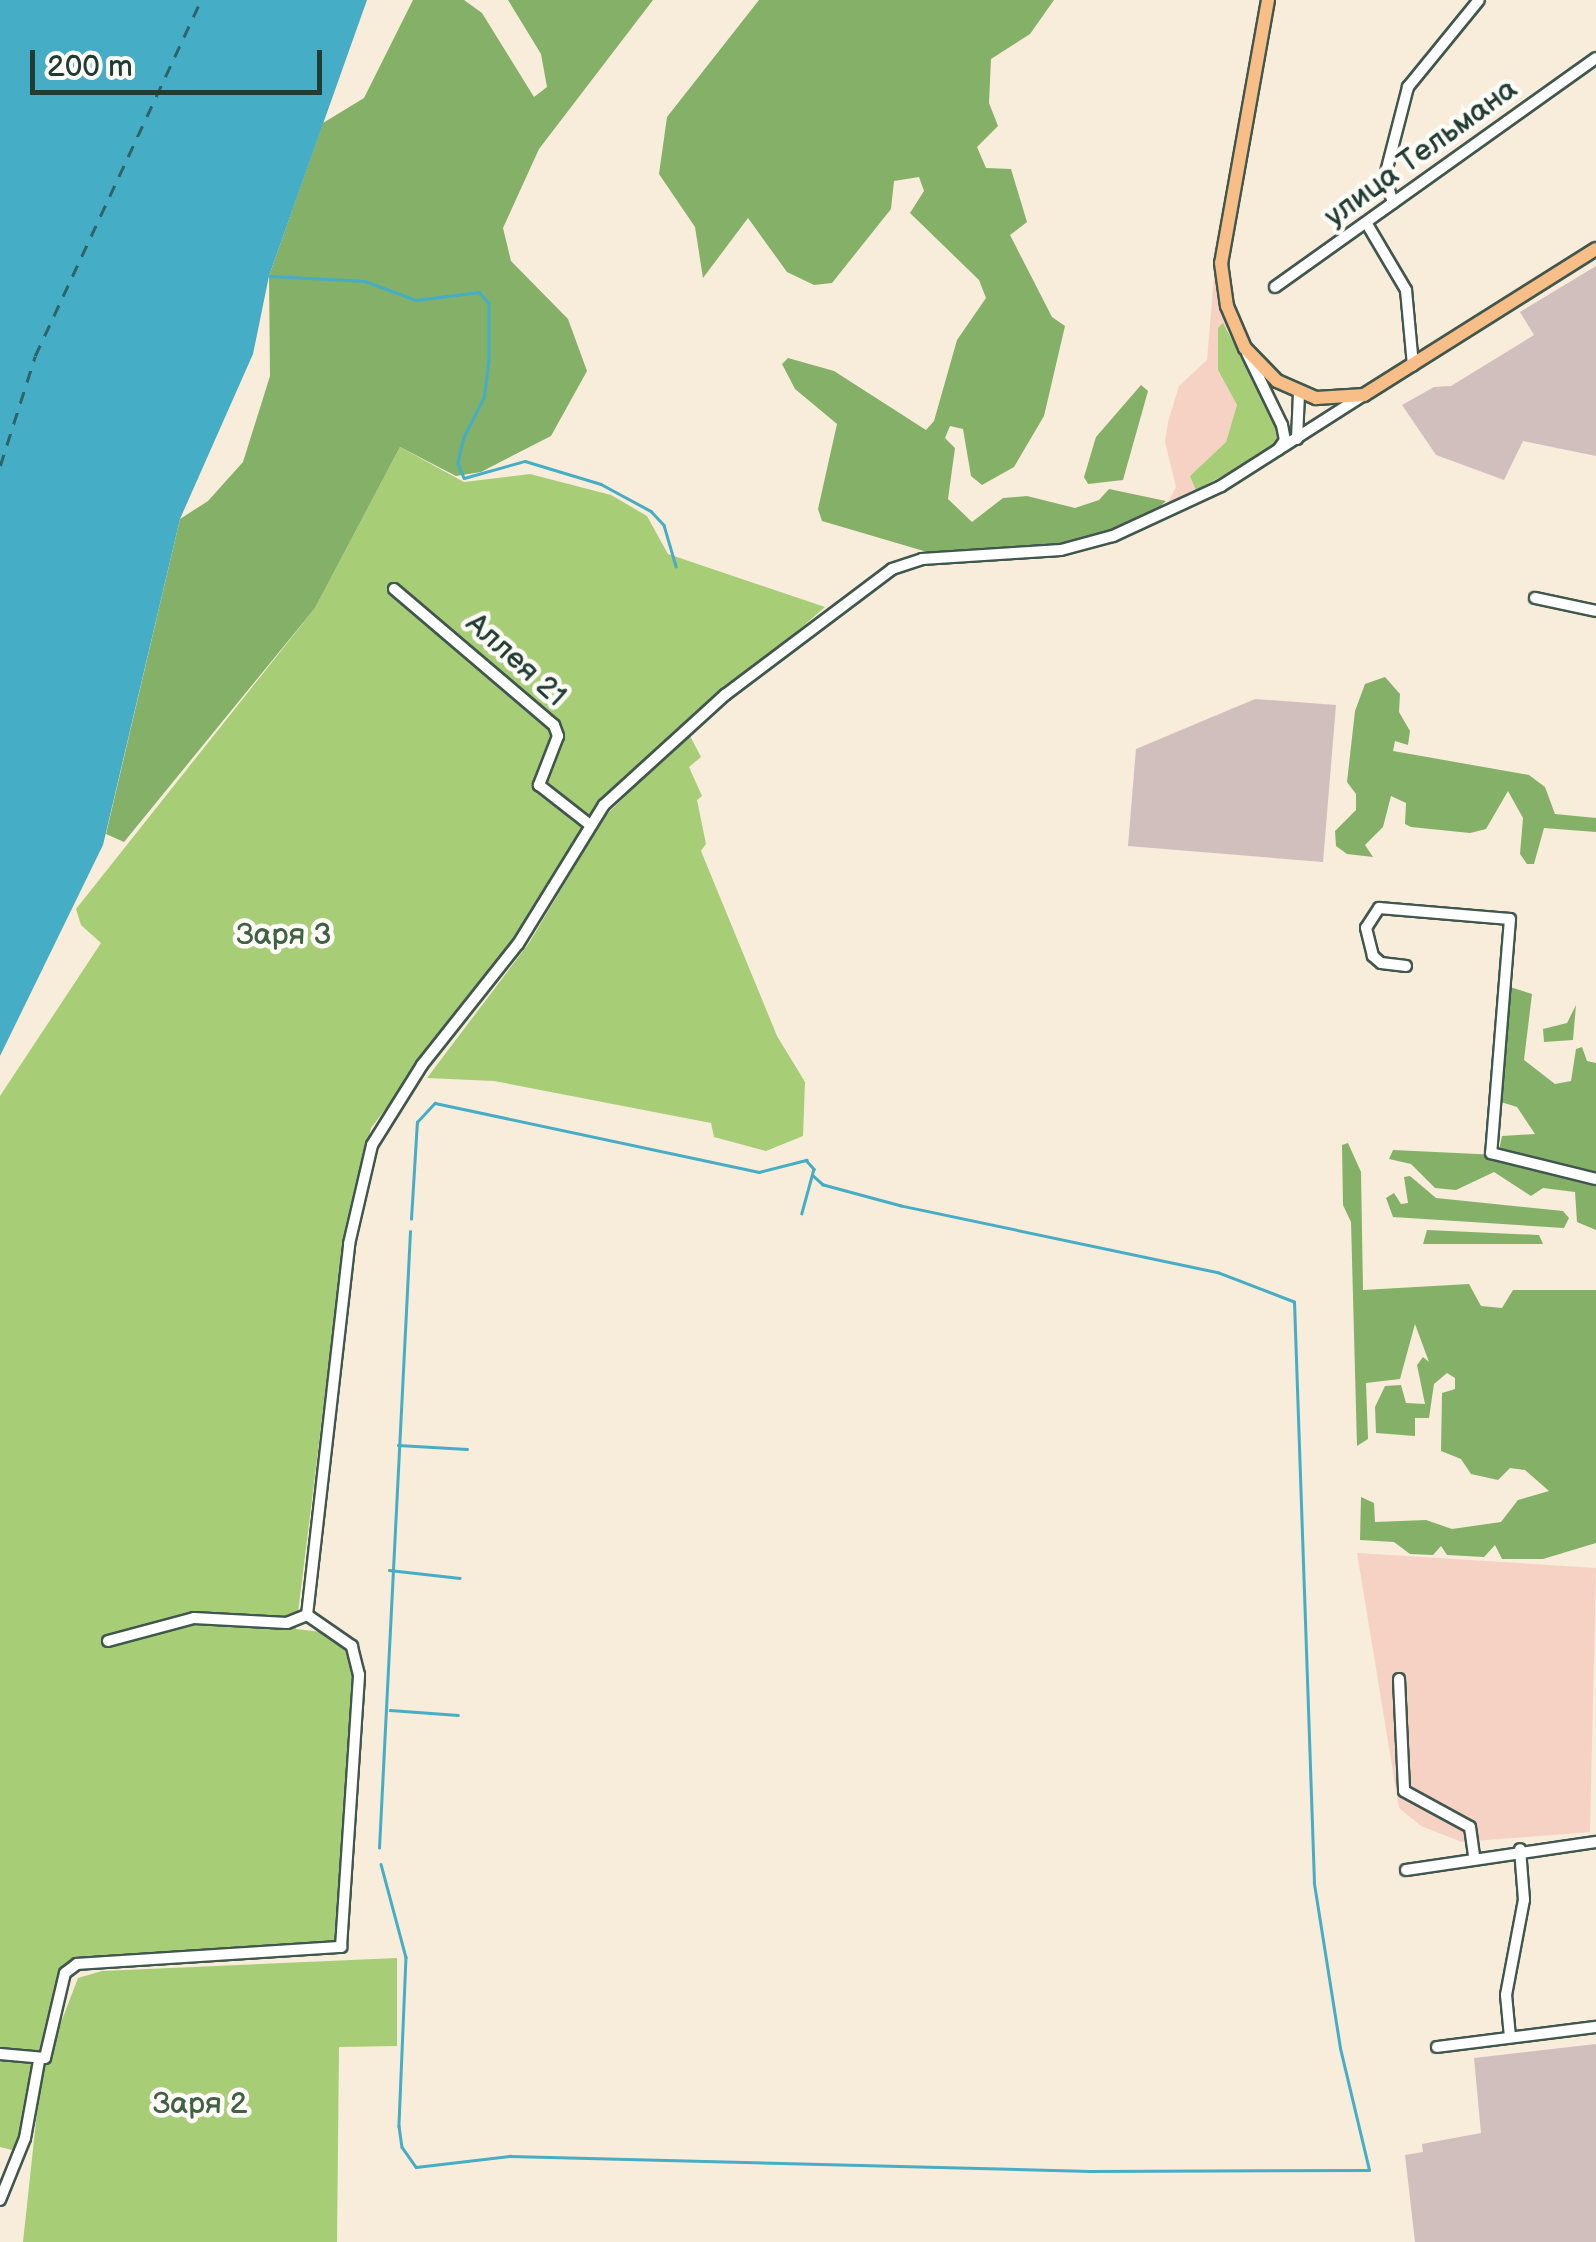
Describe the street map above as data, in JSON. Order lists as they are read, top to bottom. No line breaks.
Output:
{"streets":{"street":["улица Тельмана","Аллея 21"]},"parks":["Заря 3","Заря 2"],"scale_bar":"200 m"}
